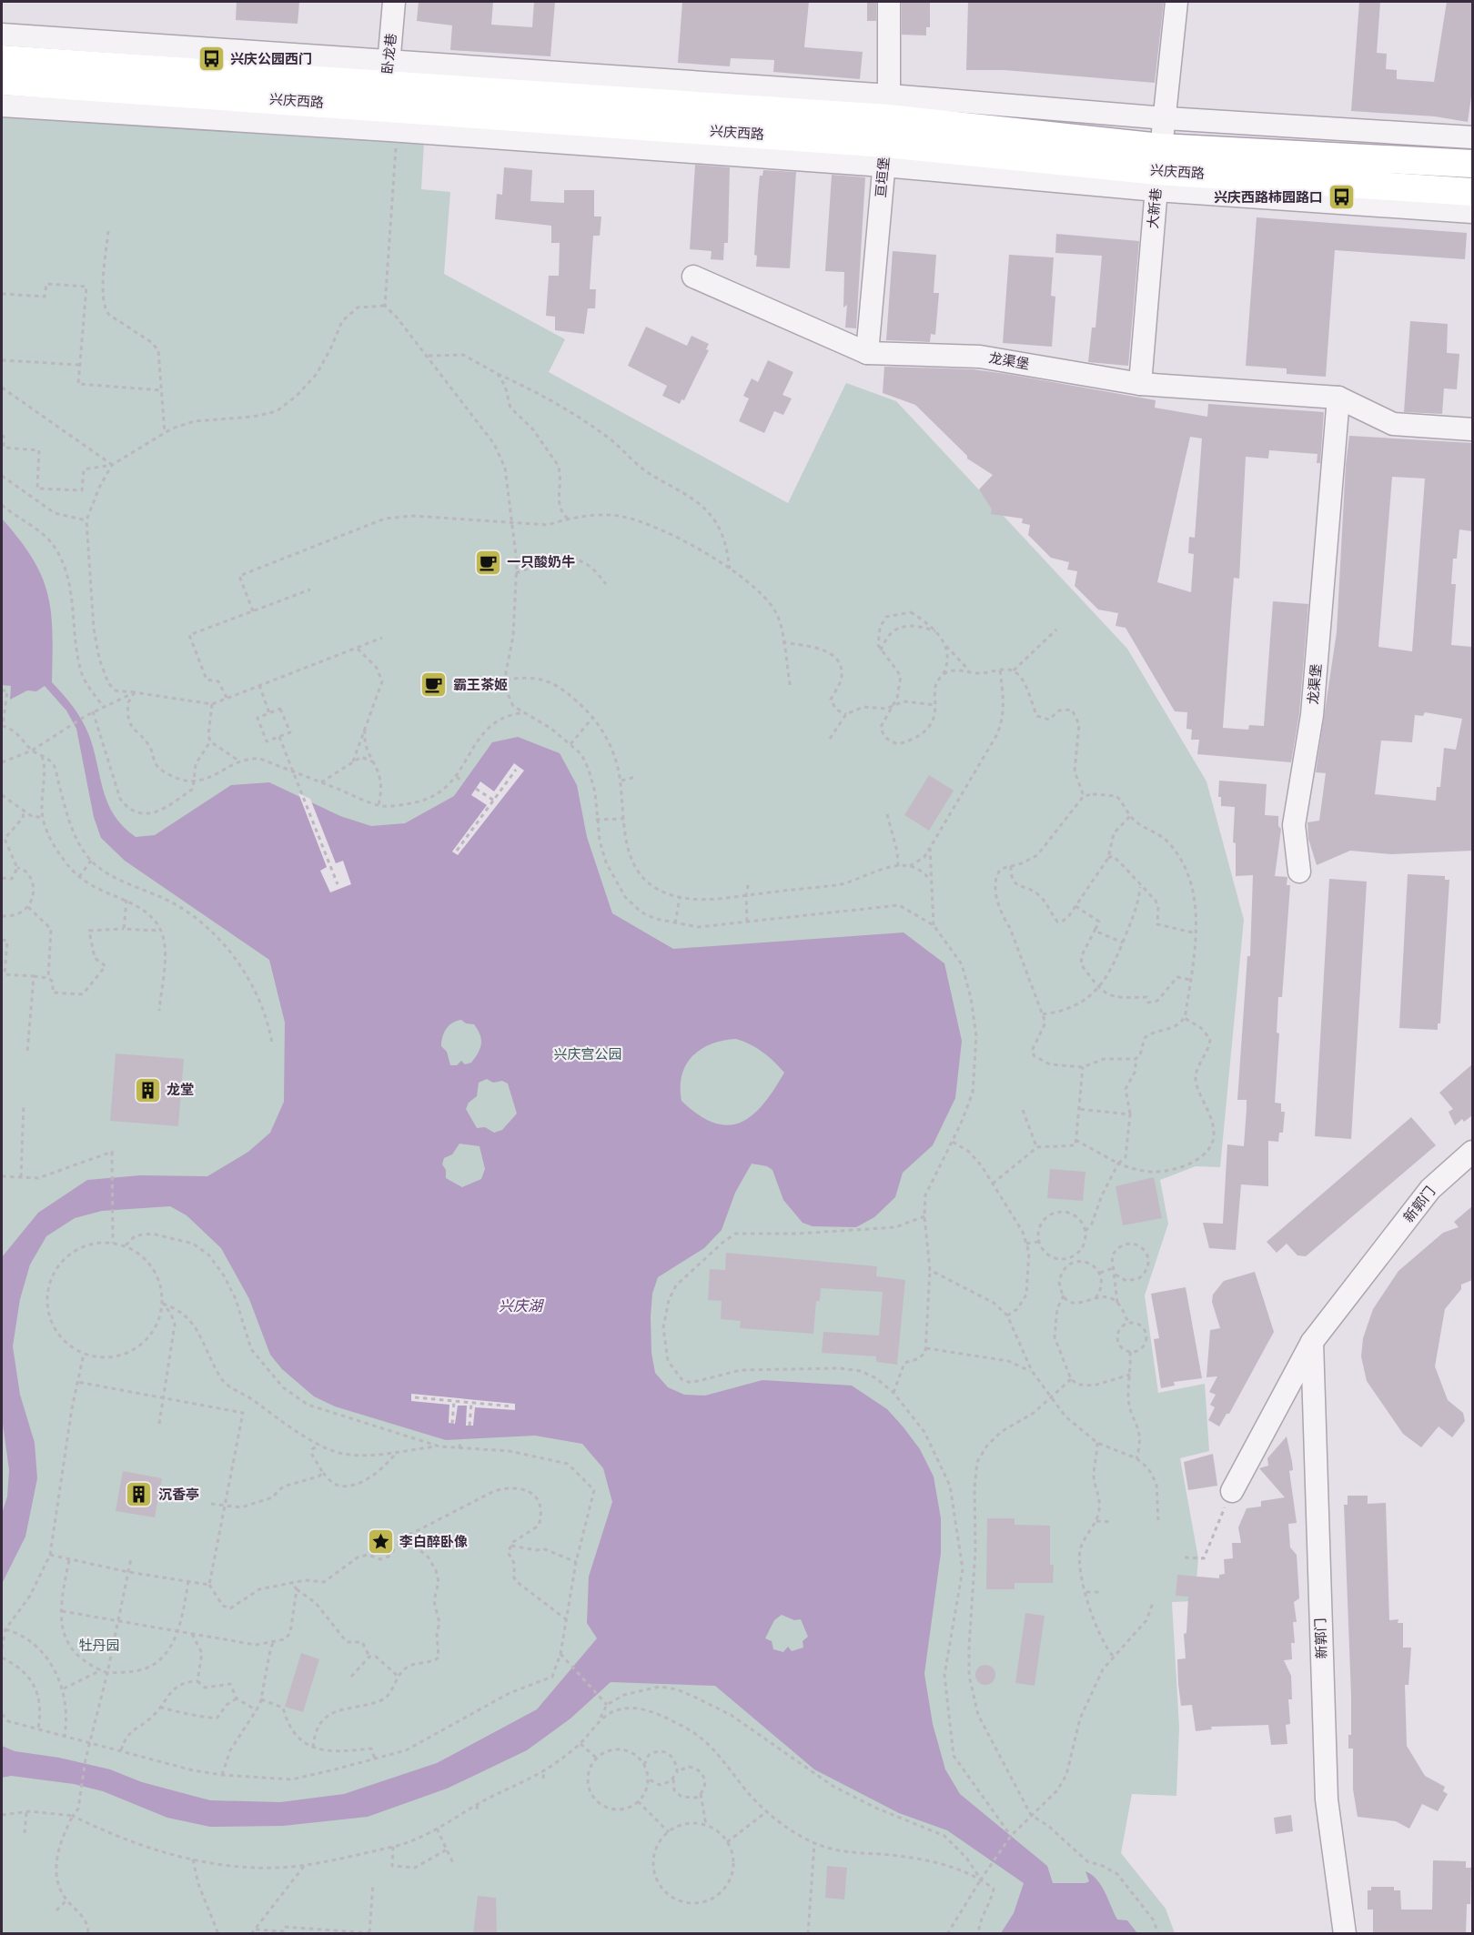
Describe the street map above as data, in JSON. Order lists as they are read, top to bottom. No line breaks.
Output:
{"streets":{"main road":["兴庆西路"],"street":["卧龙巷","亘垣堡","大新巷","龙渠堡","新郭门"]},"crossings":[["卧龙巷","兴庆西路"],["兴庆西路","亘垣堡"],["兴庆西路","大新巷"],["亘垣堡","龙渠堡"],["大新巷","龙渠堡"]],"water":["兴庆湖"],"parks":["兴庆宫公园","牡丹园"],"places":{"bus stop":["兴庆公园西门","兴庆西路柿园路口"],"cafe":["一只酸奶牛","霸王茶姬"],"building":["龙堂","沉香亭"],"place":["李白醉卧像"]}}
